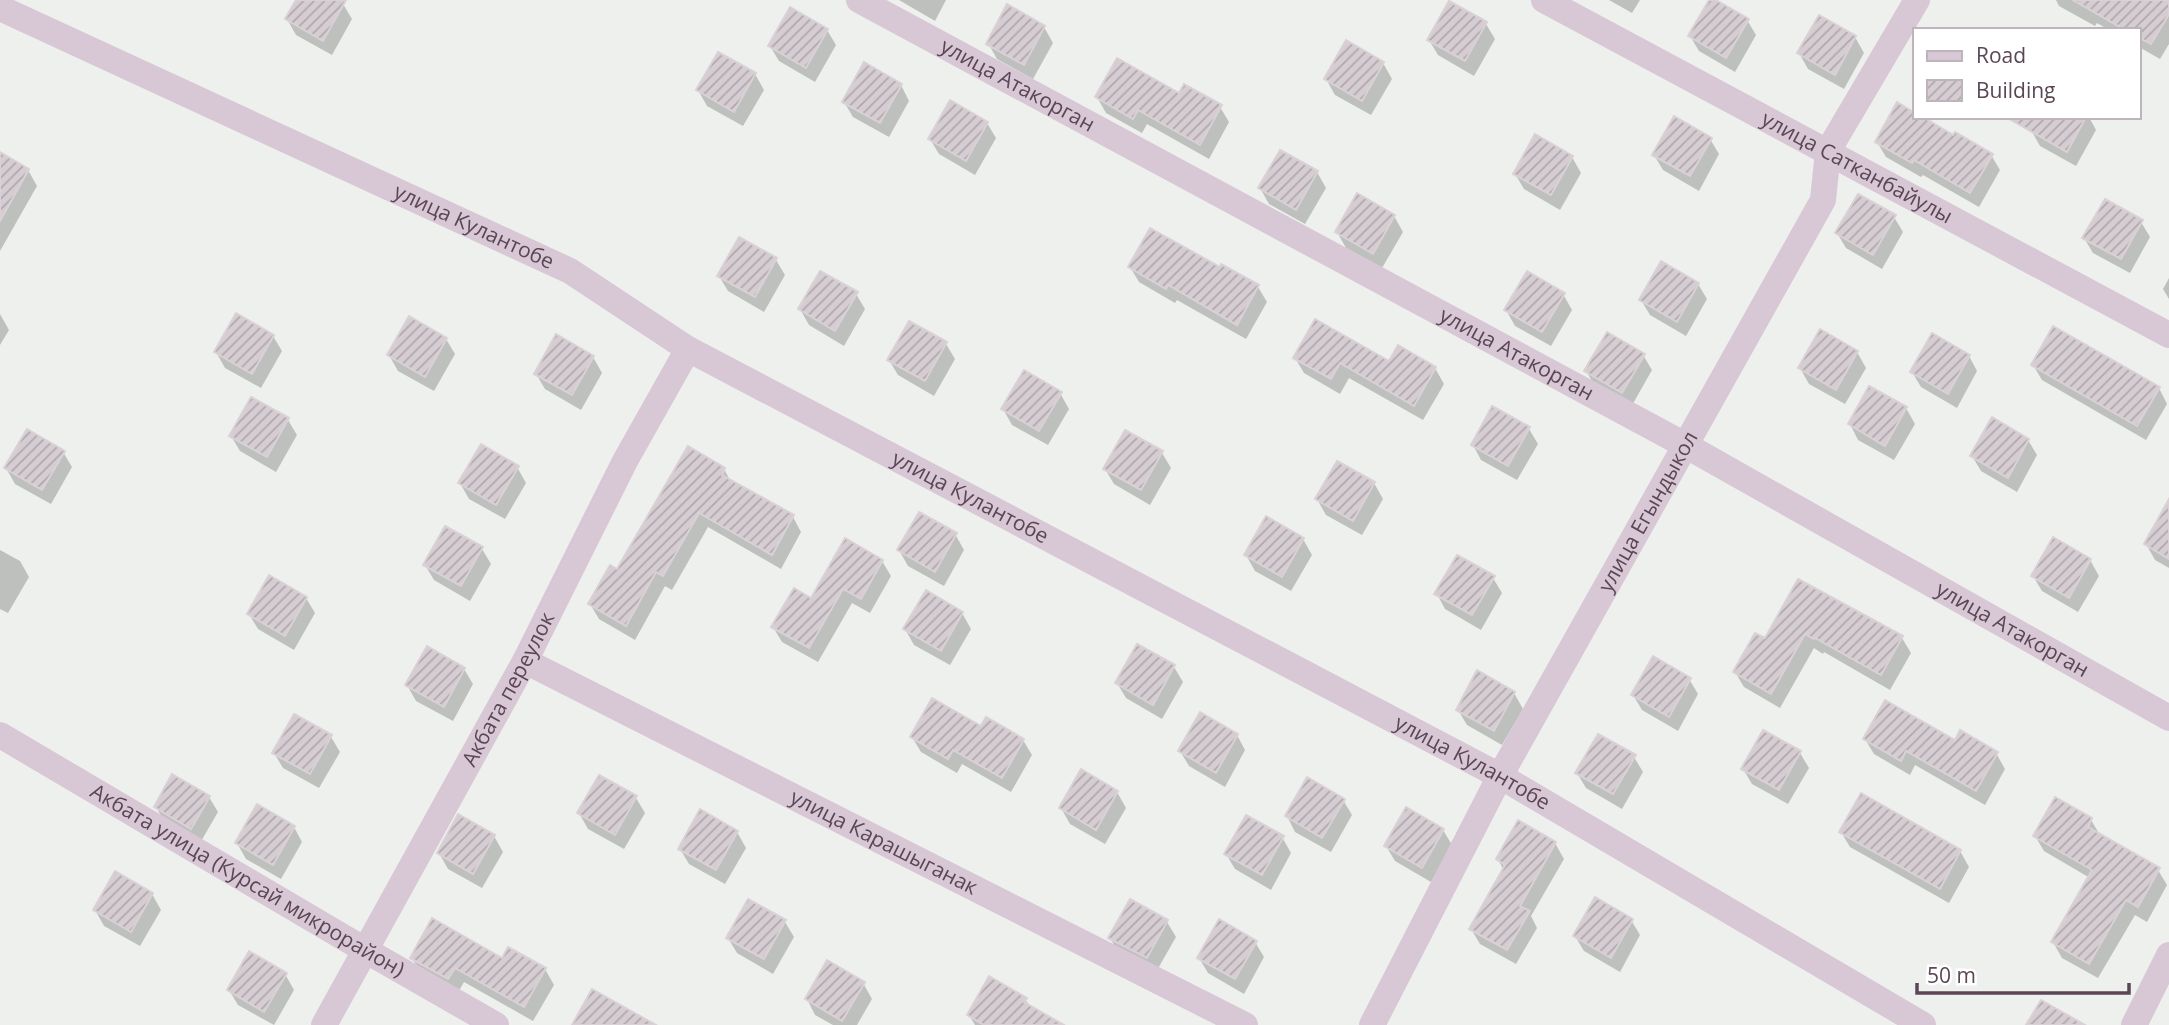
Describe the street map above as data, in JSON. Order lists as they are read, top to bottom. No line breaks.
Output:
{"streets":{"street":["улица Атакорган","улица Сатканбайулы","улица Кулантобе","улица Егындыкол","Акбата переулок","улица Карашыганак","Акбата улица (Курсай микрорайон)"]},"crossings":[["улица Атакорган","улица Егындыкол"],["улица Сатканбайулы","улица Егындыкол"],["улица Кулантобе","улица Егындыкол"],["улица Кулантобе","Акбата переулок"],["Акбата переулок","улица Карашыганак"],["Акбата переулок","Акбата улица (Курсай микрорайон)"]],"legend":["Road","Building"],"scale_bar":"50 m"}
